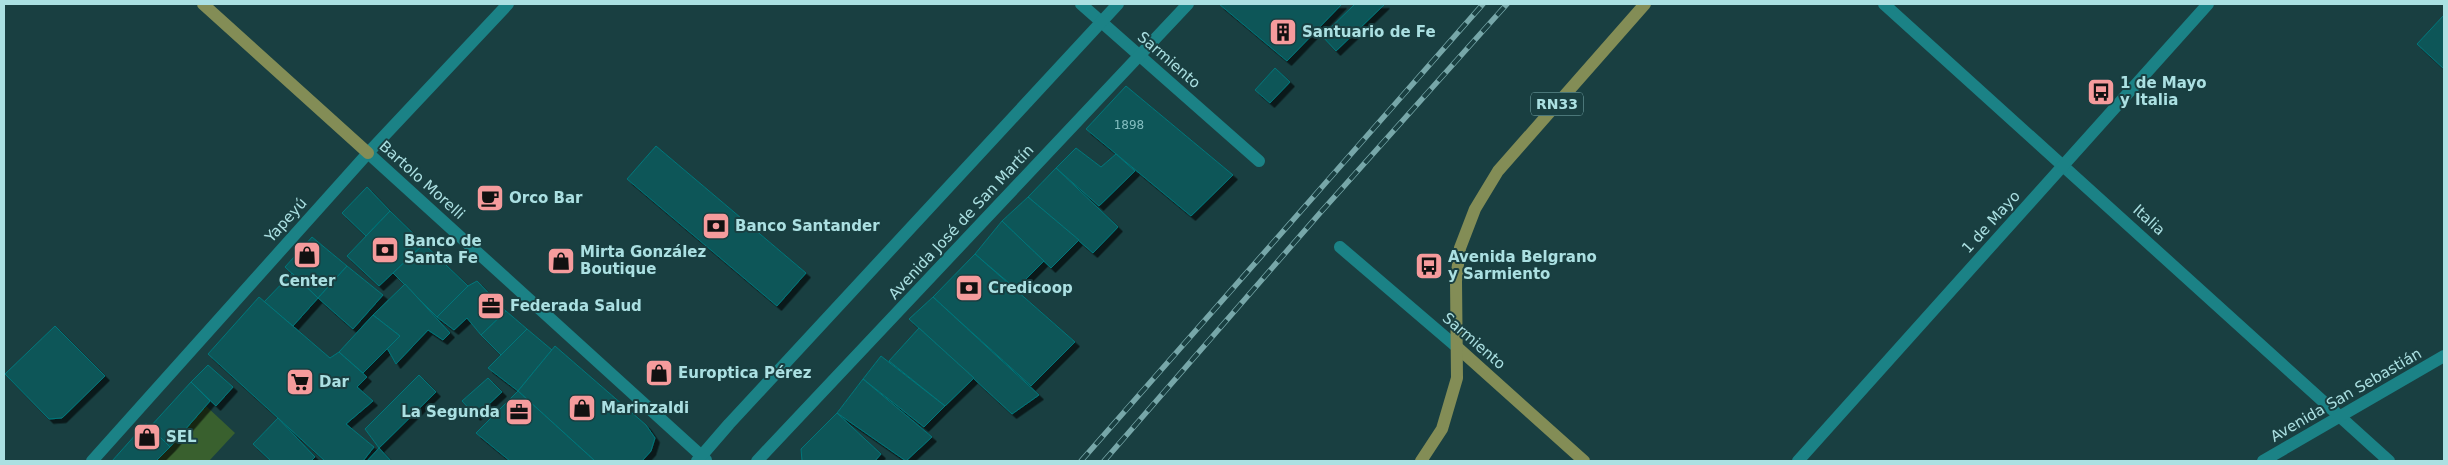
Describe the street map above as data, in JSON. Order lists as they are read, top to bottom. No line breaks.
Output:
{"streets":{"main road":["Sarmiento","RN33","Bartolo Morelli"],"street":["Yapeyú","Italia","Avenida José de San Martín","1 de Mayo","Avenida San Sebastián"]},"crossings":[["Sarmiento","RN33"],["Sarmiento","Avenida José de San Martín"],["Bartolo Morelli","Yapeyú"],["Italia","1 de Mayo"],["Italia","Avenida San Sebastián"]],"places":{"building":["Santuario de Fe"],"bus stop":["1 de Mayo y Italia","Avenida Belgrano y Sarmiento"],"cafe":["Orco Bar"],"bank":["Banco Santander","Banco de Santa Fe","Credicoop"],"shop":["Center","Mirta González Boutique","Europtica Pérez","Marinzaldi","SEL"],"office":["Federada Salud","La Segunda"],"supermarket":["Dar"]},"house_numbers":["1898"]}
